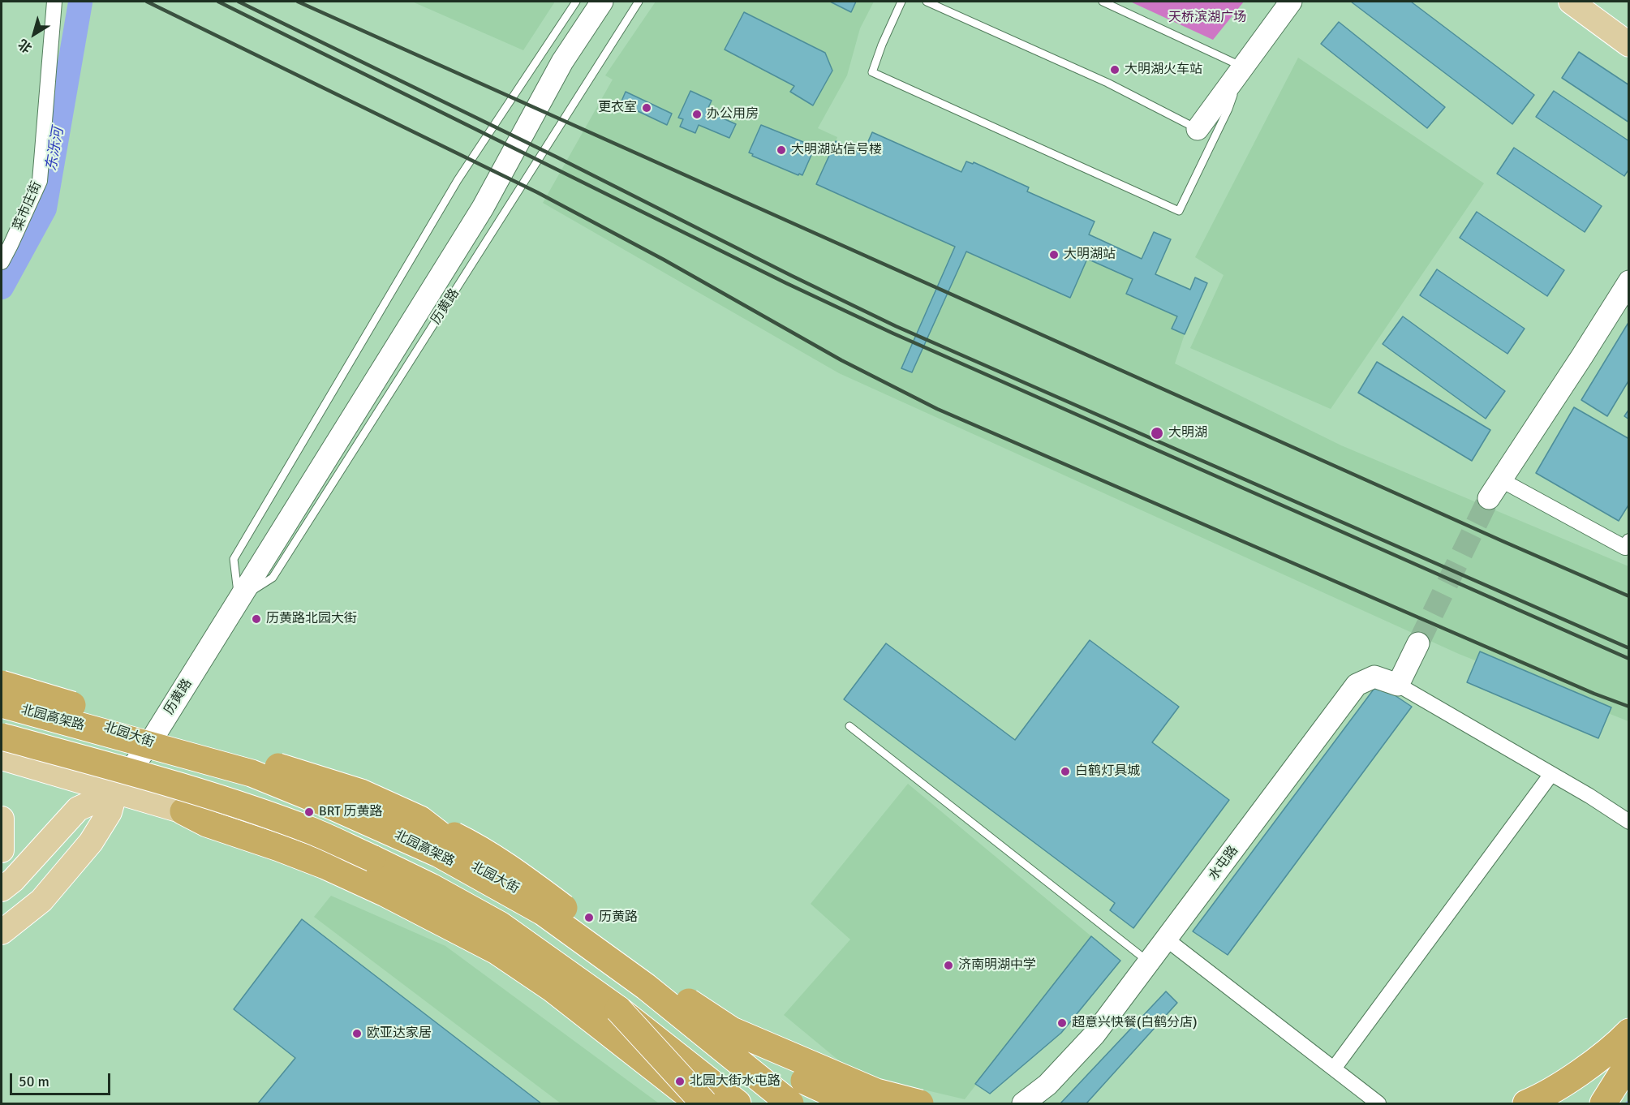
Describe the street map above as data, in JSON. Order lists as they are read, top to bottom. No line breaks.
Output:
{"streets":{"highway":["北园高架路"],"main road":["历黄路","北园大街"],"street":["菜市庄街","水屯路"]},"crossings":[["历黄路","北园大街"]],"water":["东泺河"],"parks":["天桥滨湖广场"],"places":["大明湖火车站","更衣室","办公用房","大明湖站信号楼","大明湖站","大明湖","历黄路北园大街","白鹤灯具城","BRT 历黄路","历黄路","济南明湖中学","超意兴快餐(白鹤分店)","欧亚达家居","北园大街水屯路"],"scale_bar":"50 m","north":"bottom left"}
